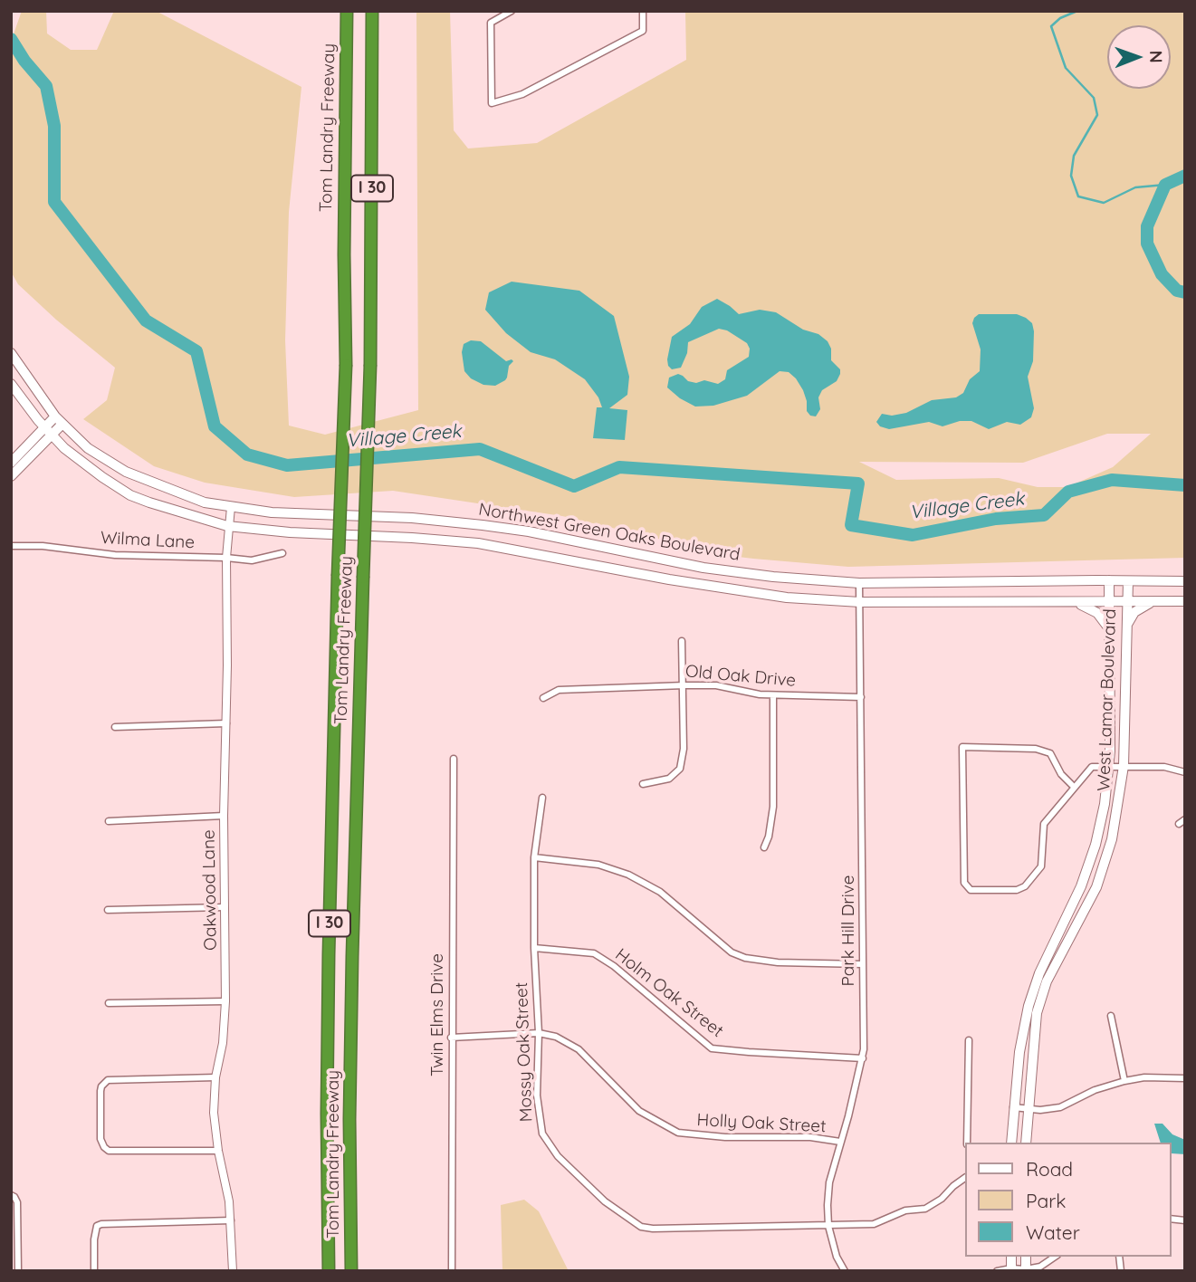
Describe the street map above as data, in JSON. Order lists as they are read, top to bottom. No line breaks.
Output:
{"streets":{"highway":["Tom Landry Freeway","I 30"],"main road":["Northwest Green Oaks Boulevard","West Lamar Boulevard"],"street":["Wilma Lane","Old Oak Drive","Oakwood Lane","Park Hill Drive","Holm Oak Street","Twin Elms Drive","Mossy Oak Street","Holly Oak Street"]},"crossings":[["Northwest Green Oaks Boulevard","West Lamar Boulevard"],["Northwest Green Oaks Boulevard","Oakwood Lane"],["Northwest Green Oaks Boulevard","Park Hill Drive"],["Wilma Lane","Oakwood Lane"],["Old Oak Drive","Park Hill Drive"],["Park Hill Drive","Holm Oak Street"],["Park Hill Drive","Mossy Oak Street"],["Park Hill Drive","Holly Oak Street"],["Holm Oak Street","Mossy Oak Street"],["Twin Elms Drive","Holly Oak Street"],["Mossy Oak Street","Holly Oak Street"]],"water":["Village Creek"],"legend":["Road","Park","Water"],"north":"right"}
